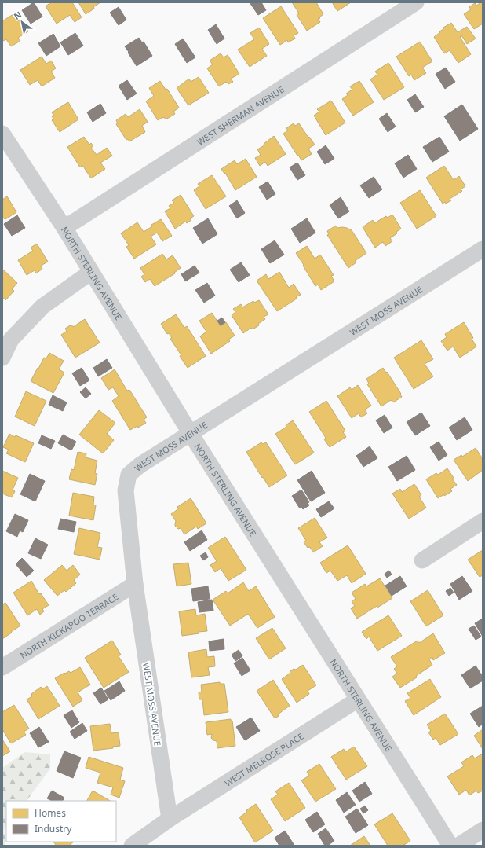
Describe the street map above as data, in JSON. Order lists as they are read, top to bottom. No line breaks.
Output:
{"streets":{"street":["WEST SHERMAN AVENUE","NORTH STERLING AVENUE","WEST MOSS AVENUE","NORTH KICKAPOO TERRACE","WEST MELROSE PLACE"]},"crossings":[["WEST SHERMAN AVENUE","NORTH STERLING AVENUE"],["NORTH STERLING AVENUE","WEST MOSS AVENUE"],["NORTH STERLING AVENUE","WEST MELROSE PLACE"],["WEST MOSS AVENUE","NORTH KICKAPOO TERRACE"],["WEST MOSS AVENUE","WEST MELROSE PLACE"]],"legend":["Homes","Industry"],"north":"top left"}
